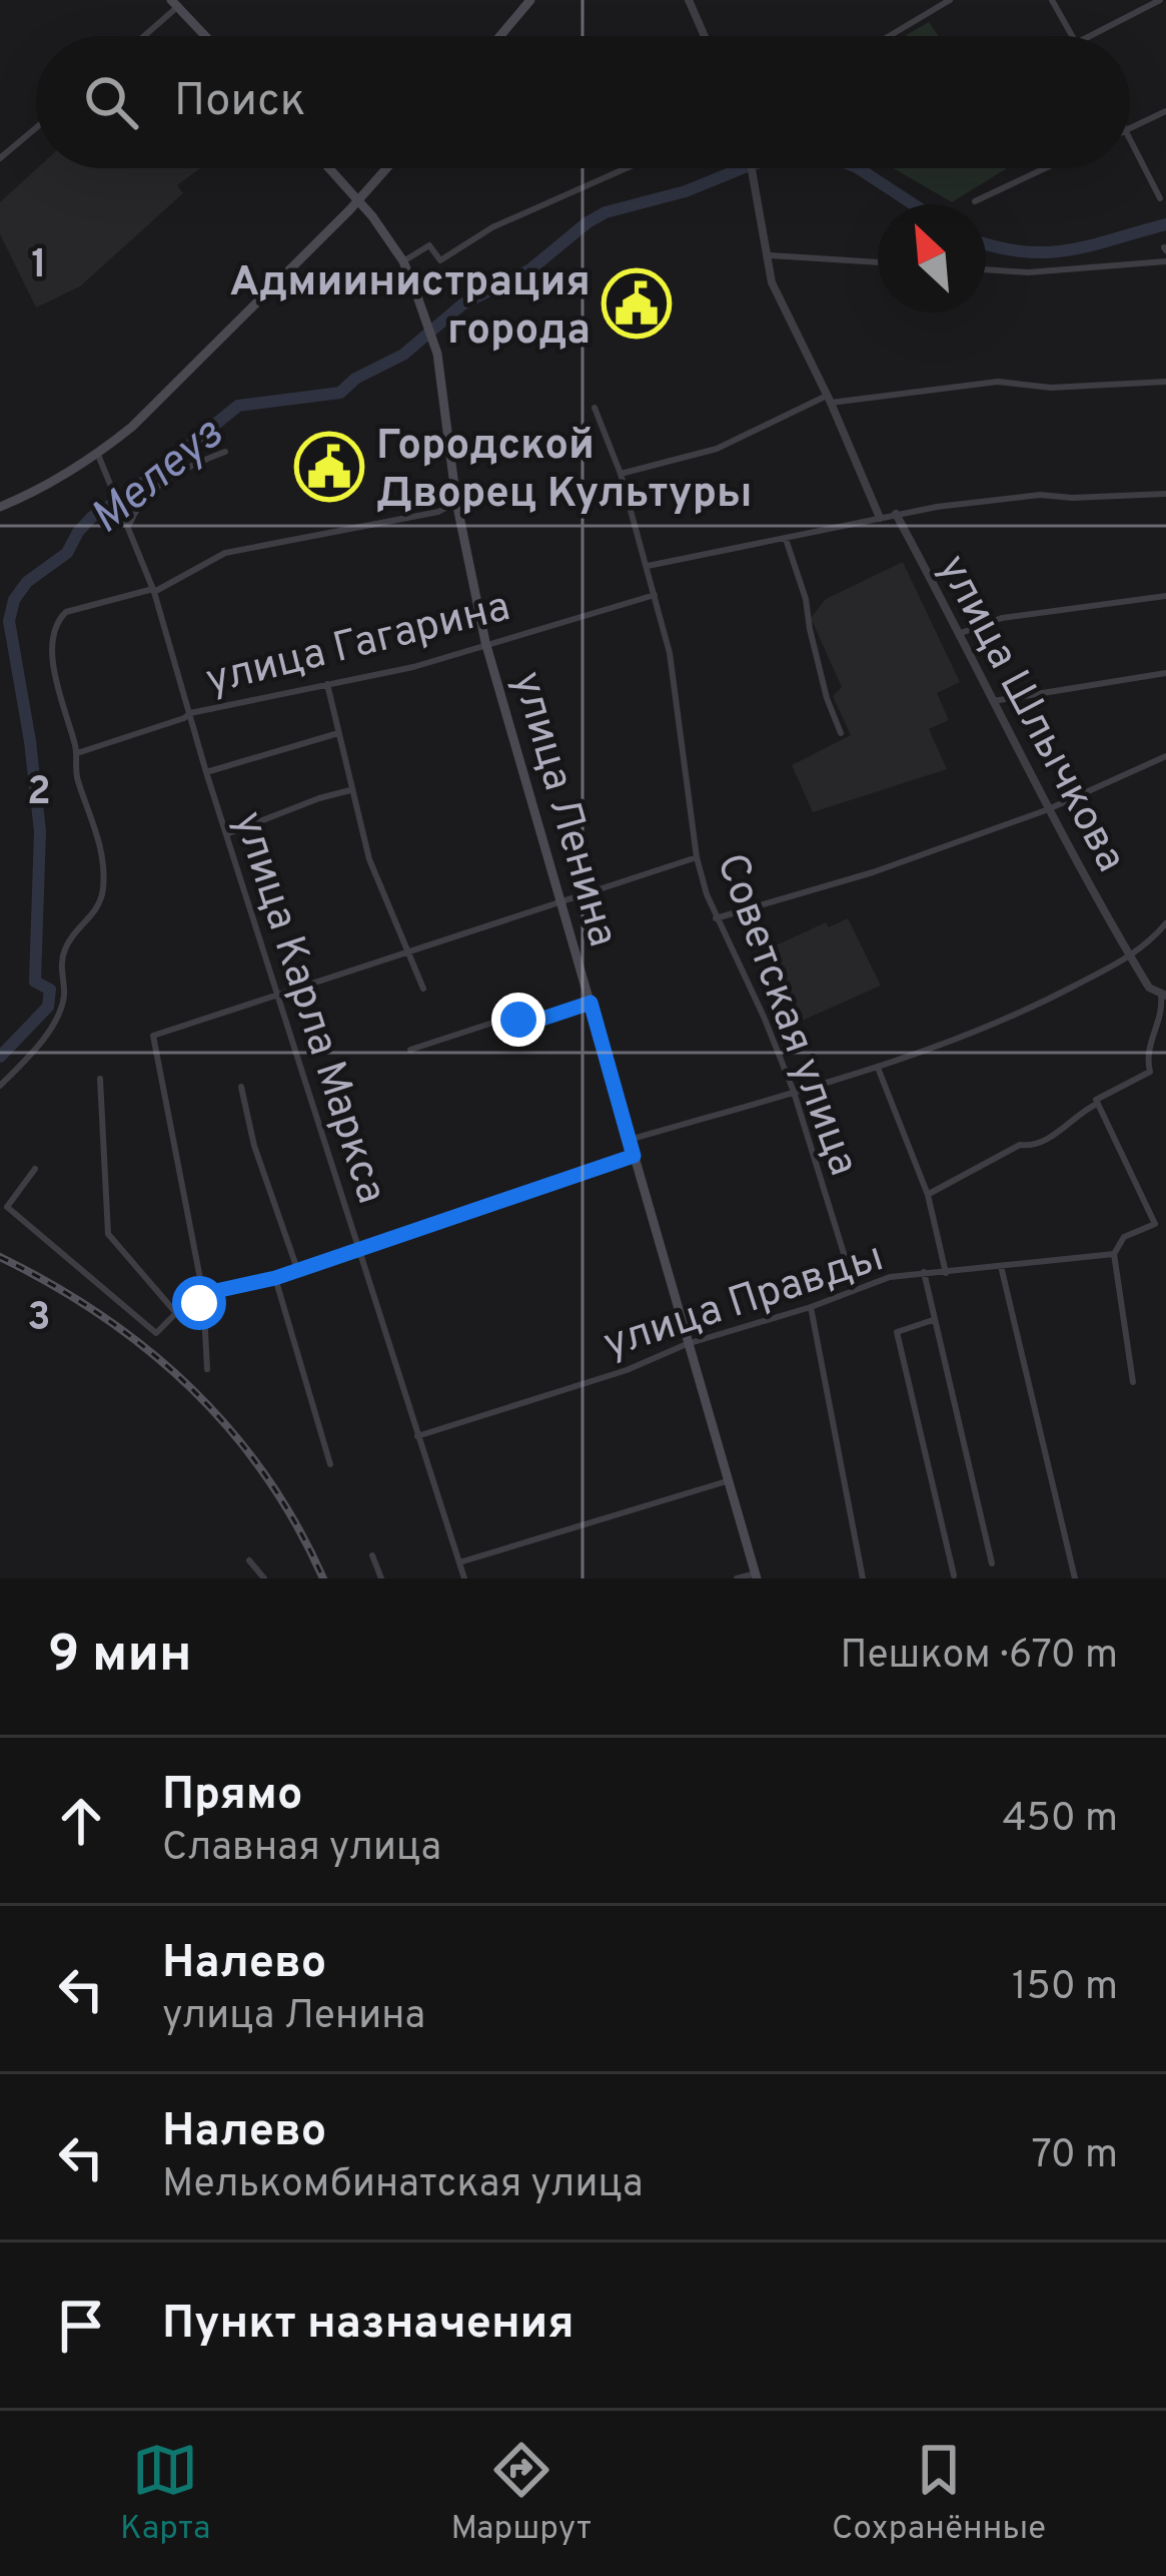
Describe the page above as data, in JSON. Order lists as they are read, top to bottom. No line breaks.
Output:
{"streets":{"main road":["улица Ленина"],"street":["улица Гагарина","улица Шлычкова","улица Карла Маркса","Советская улица","улица Правды"]},"crossings":[["улица Гагарина","улица Ленина"],["улица Гагарина","улица Карла Маркса"],["улица Гагарина","Советская улица"],["улица Ленина","улица Правды"],["улица Карла Маркса","улица Правды"],["Советская улица","улица Правды"]],"water":["Мелеуз"],"places":{"public building":["Адмиинистрация города","Городской Дворец Культуры"]},"north":"top left","page":{"search":"Поиск","heading":["9 мин","Пешком · 670 m"],"list":[["Прямо","Славная улица","450 m"],["Налево","улица Ленина","150 m"],["Налево","Мелькомбинатская улица","70 m"],"Пункт назначения"],"nav":["Карта","Маршрут","Сохранённые"]},"grid":{"rows":["1","2","3"]}}
